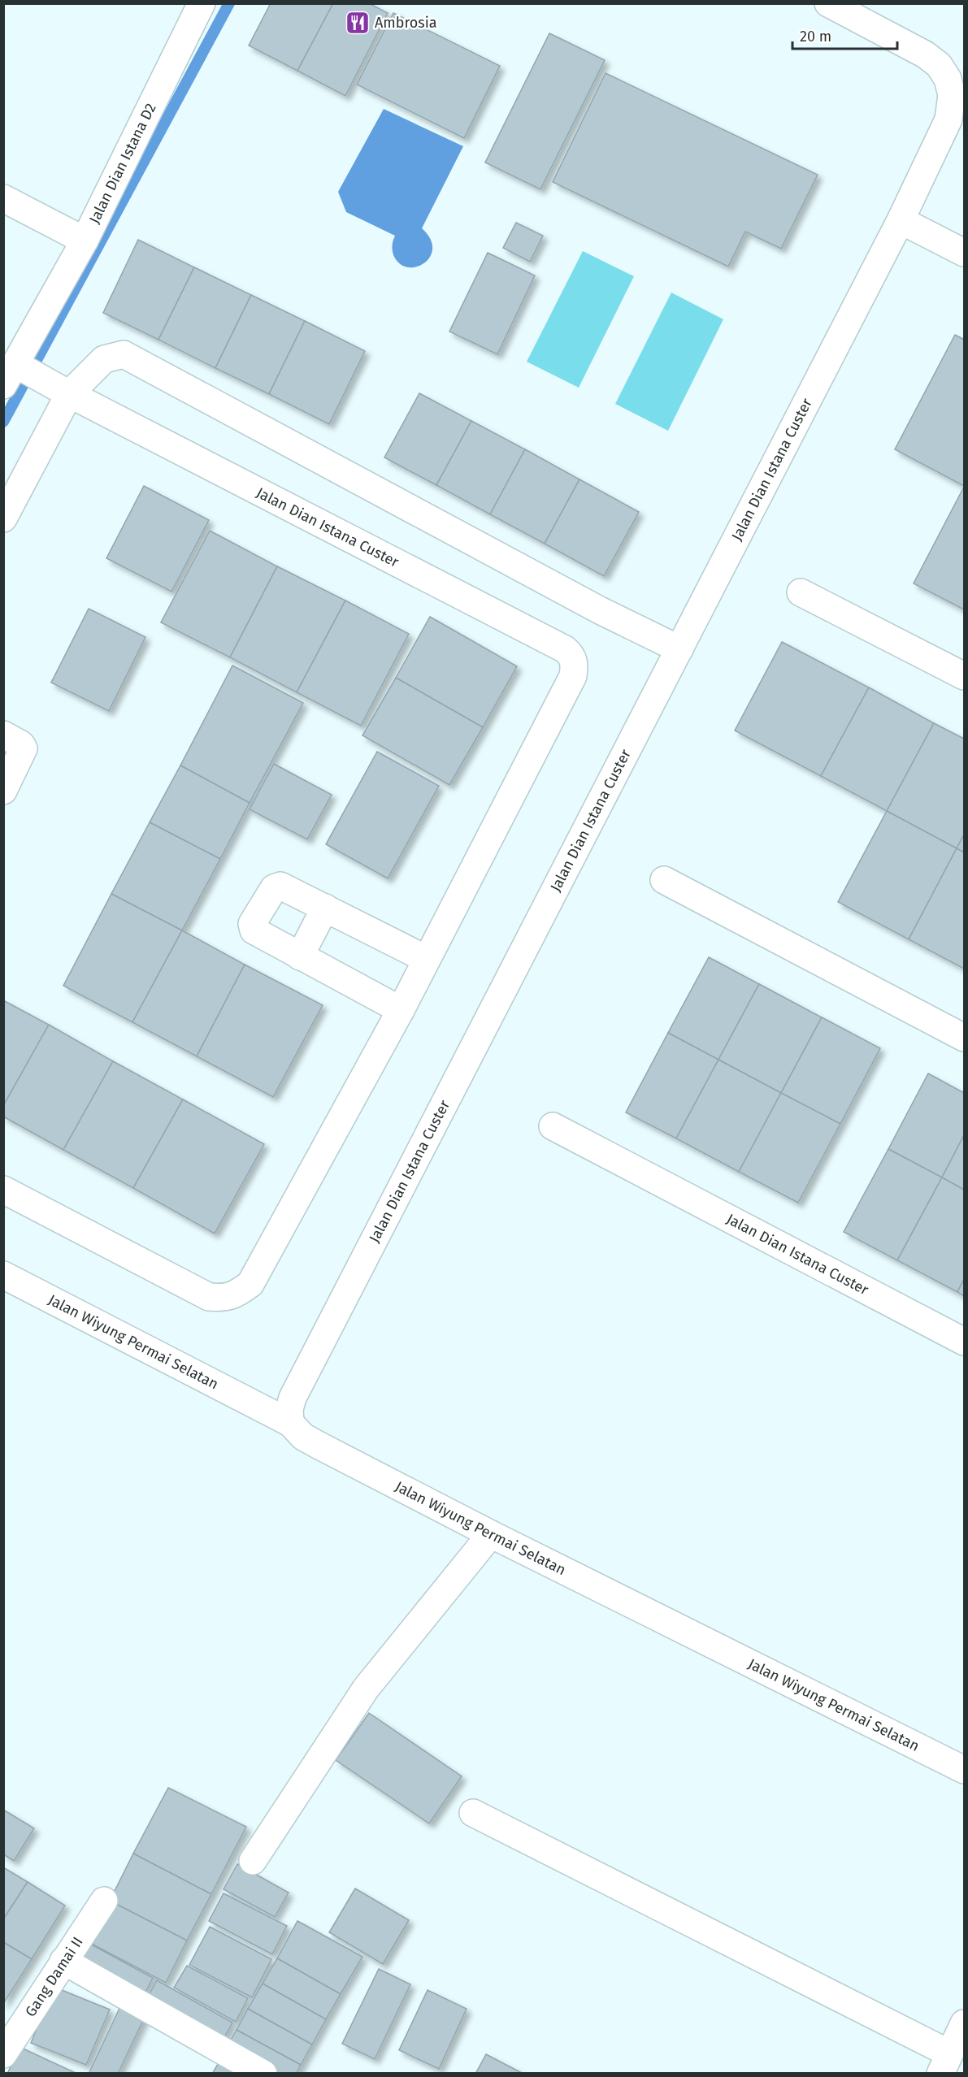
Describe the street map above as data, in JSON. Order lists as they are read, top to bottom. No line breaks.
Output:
{"streets":{"street":["Jalan Dian Istana D2","Jalan Dian Istana Custer","Jalan Wiyung Permai Selatan","Gang Damai II"]},"crossings":[["Jalan Dian Istana Custer","Jalan Wiyung Permai Selatan"]],"places":{"restaurant":["Ambrosia"]},"scale_bar":"20 m"}
